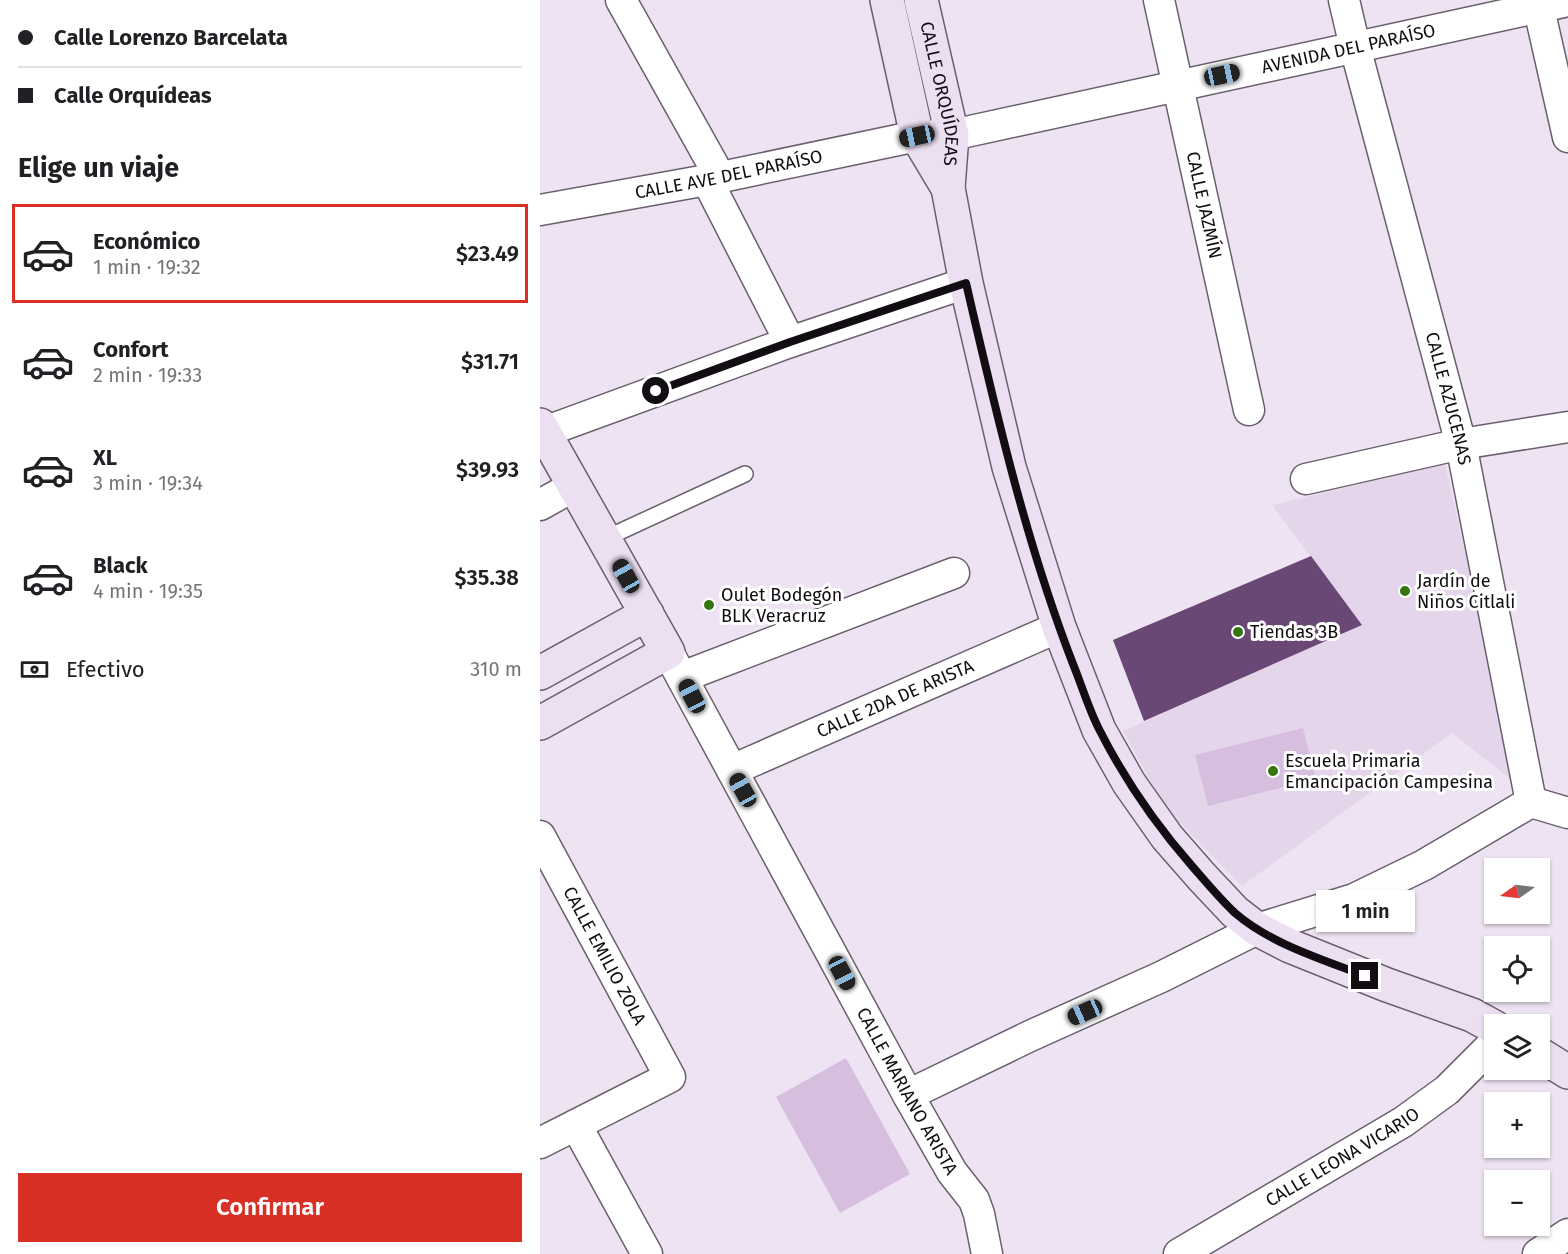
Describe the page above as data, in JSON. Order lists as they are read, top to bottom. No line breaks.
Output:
{"streets":{"street":["AVENIDA DEL PARAÍSO","CALLE ORQUÍDEAS","CALLE AVE DEL PARAÍSO","CALLE JAZMÍN","CALLE AZUCENAS","CALLE 2DA DE ARISTA","CALLE EMILIO ZOLA","CALLE MARIANO ARISTA","CALLE LEONA VICARIO"]},"crossings":[["AVENIDA DEL PARAÍSO","CALLE ORQUÍDEAS"],["AVENIDA DEL PARAÍSO","CALLE AVE DEL PARAÍSO"],["AVENIDA DEL PARAÍSO","CALLE JAZMÍN"],["AVENIDA DEL PARAÍSO","CALLE AZUCENAS"],["CALLE ORQUÍDEAS","CALLE AVE DEL PARAÍSO"],["CALLE ORQUÍDEAS","CALLE 2DA DE ARISTA"],["CALLE 2DA DE ARISTA","CALLE MARIANO ARISTA"]],"places":["Jardín de Niños Citlali","Oulet Bodegón BLK Veracruz","Tiendas 3B","Escuela Primaria Emancipación Campesina"],"north":"left","page":{"banner":["Calle Lorenzo Barcelata","Calle Orquídeas"],"heading":"Elige un viaje","list":[{"name":"Económico","note":"1 min · 19:32","value":"$23.49"},{"name":"Confort","note":"2 min · 19:33","value":"$31.71"},{"name":"XL","note":"3 min · 19:34","value":"$39.93"},{"name":"Black","note":"4 min · 19:35","value":"$35.38"}],"pay":["Efectivo","310 m"],"map_buttons":["+","−"],"bubble":"1 min","buttons":"Confirmar"}}
